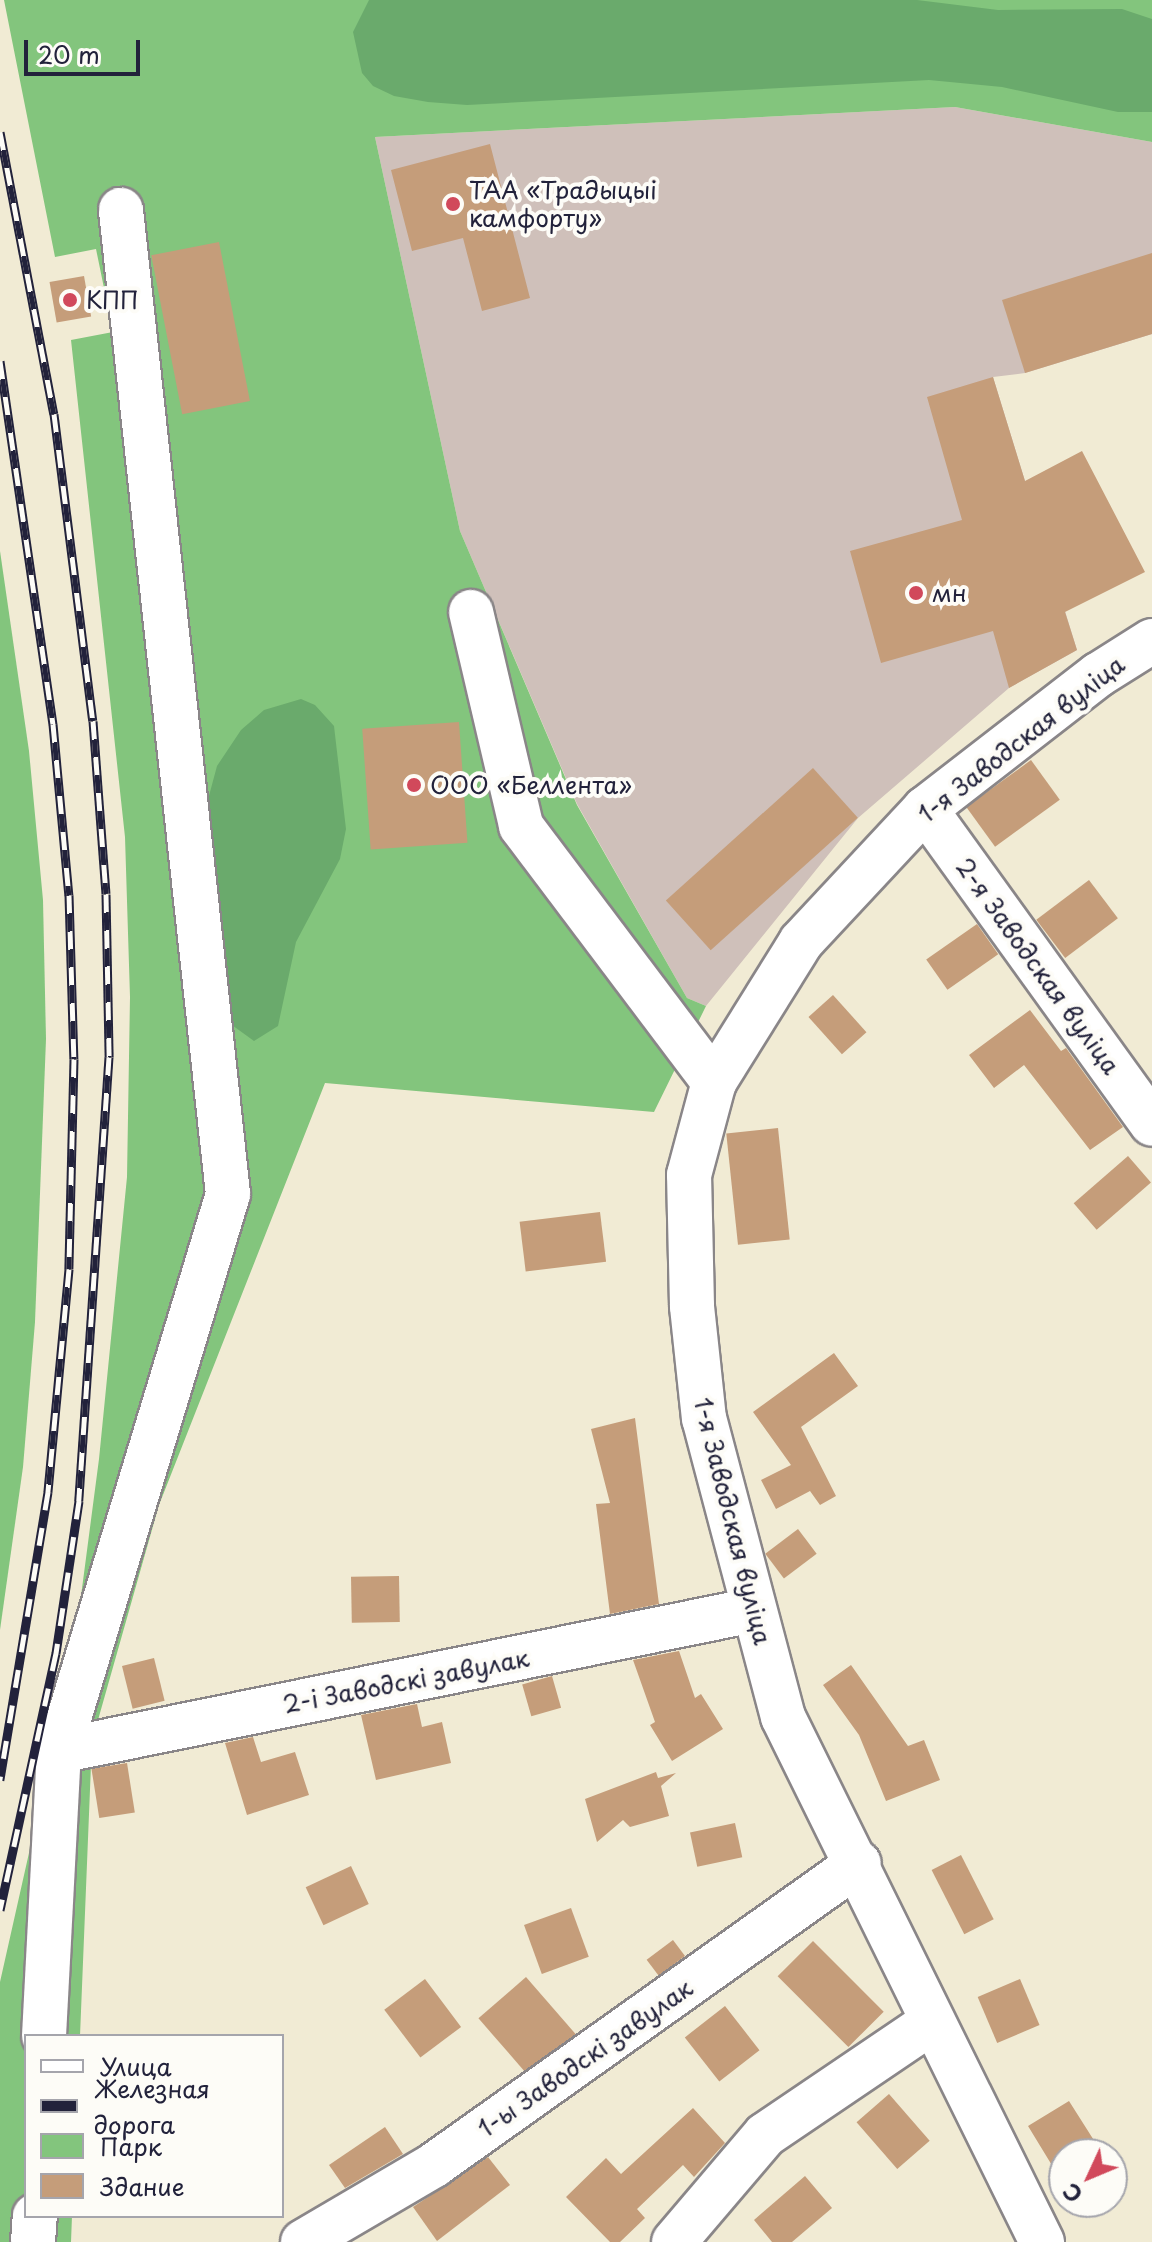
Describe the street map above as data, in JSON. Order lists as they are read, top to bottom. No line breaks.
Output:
{"streets":{"street":["1-я Заводская вуліца","2-я Заводская вуліца","2-і Заводскі завулак","1-ы Заводскі завулак"]},"crossings":[["1-я Заводская вуліца","2-я Заводская вуліца"],["1-я Заводская вуліца","2-і Заводскі завулак"],["1-я Заводская вуліца","1-ы Заводскі завулак"]],"places":["ТАА «Традыцыі камфорту»","КПП","мн","ООО «Беллента»"],"legend":["Улица","Железная дорога","Парк","Здание"],"scale_bar":"20 m","north":"bottom left"}
